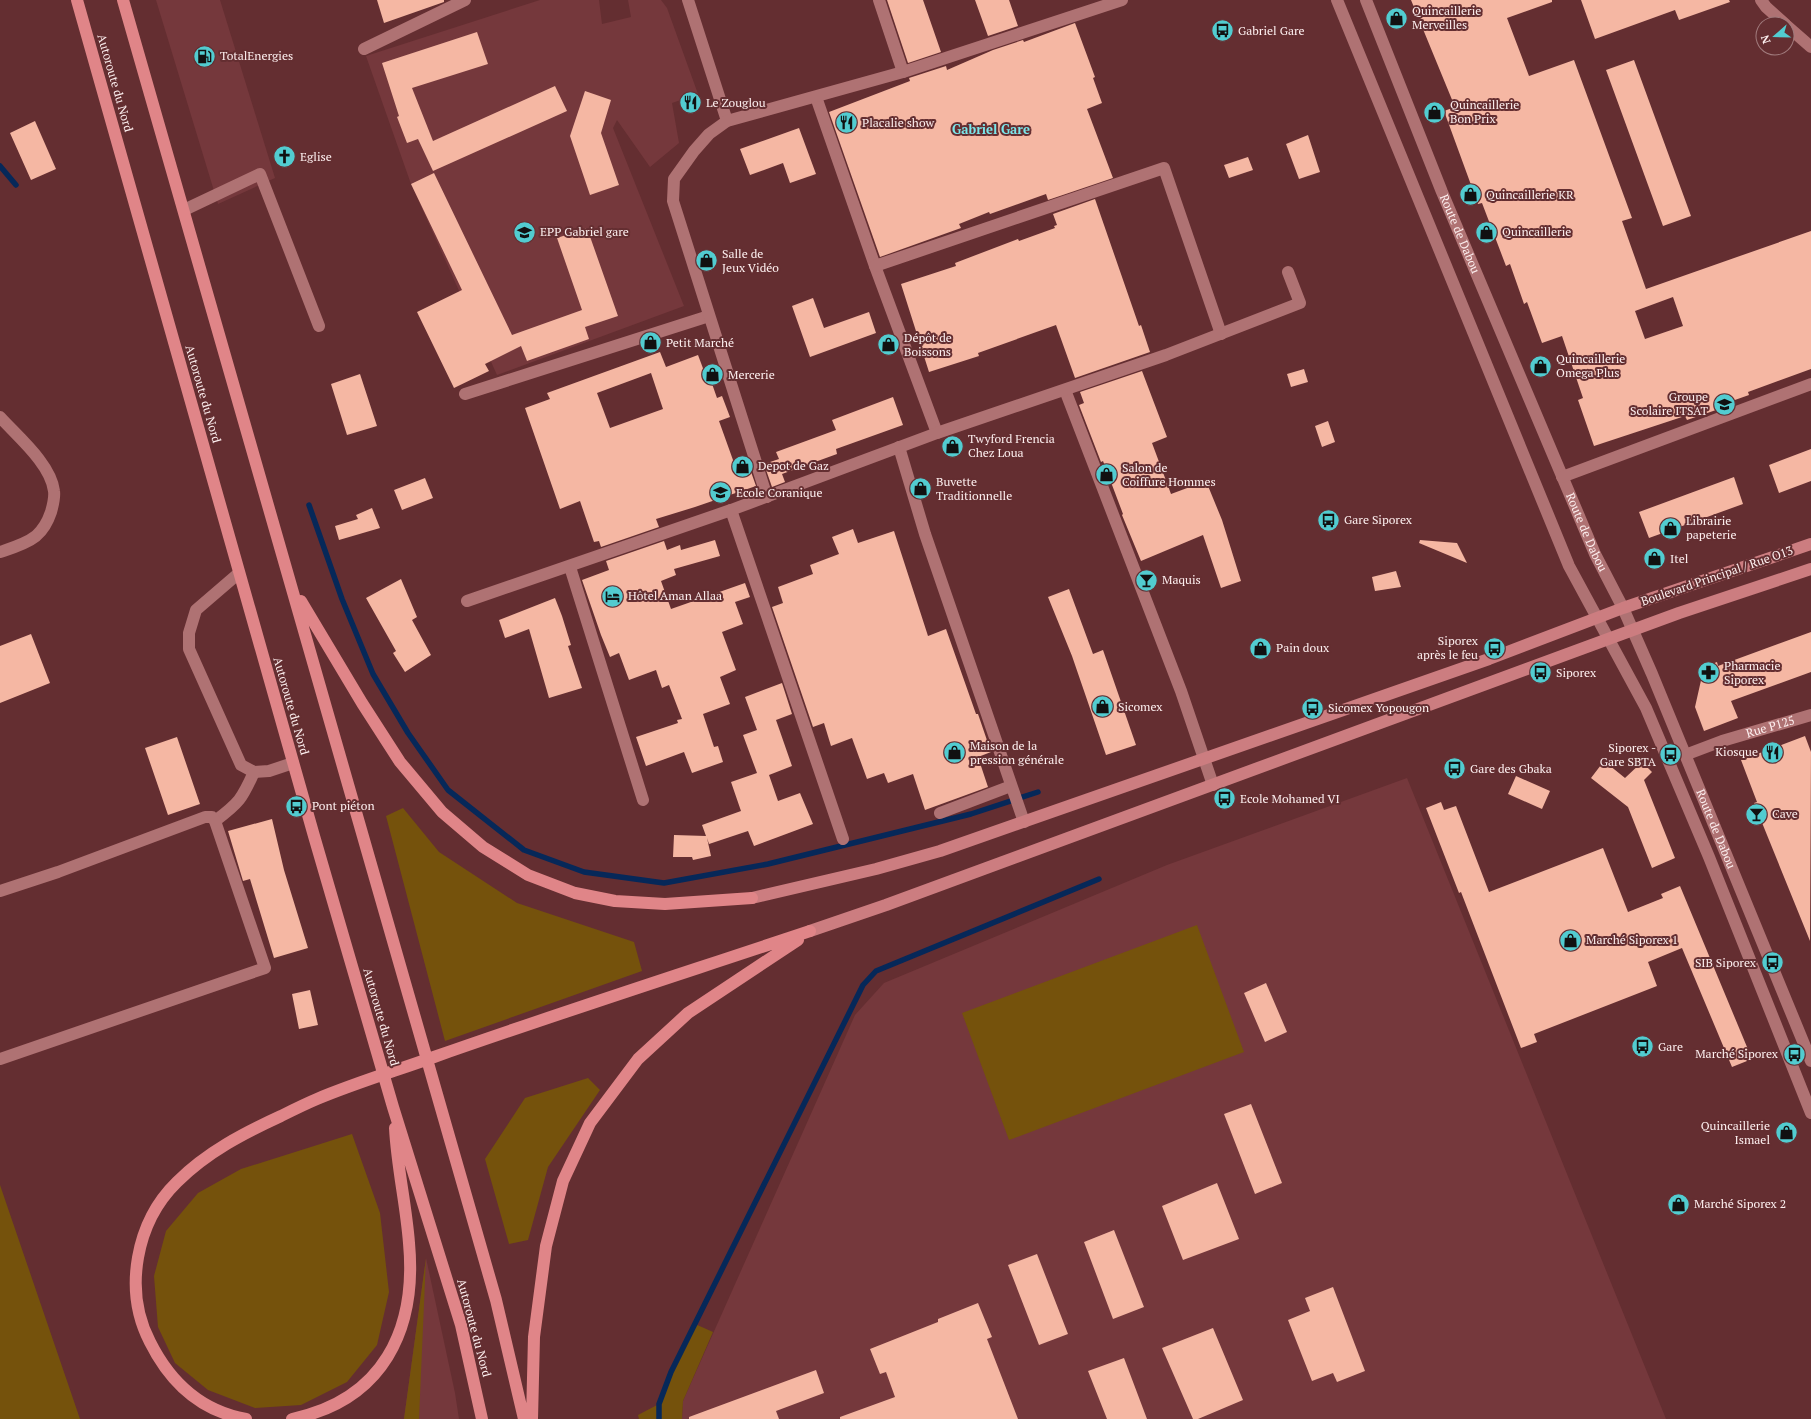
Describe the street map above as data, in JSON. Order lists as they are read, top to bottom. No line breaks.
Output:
{"streets":{"highway":["Autoroute du Nord"],"main road":["Boulevard Principal / Rue O13"],"street":["Route de Dabou","Rue P125"]},"crossings":[["Route de Dabou","Boulevard Principal / Rue O13"],["Route de Dabou","Rue P125"]],"districts":["Gabriel Gare"],"places":{"shop":["Quincaillerie Merveilles","Quincaillerie Bon Prix","Quincaillerie KR","Quincaillerie","Salle de Jeux Vidéo","Petit Marché","Dépôt de Boissons","Quincaillerie Omega Plus","Mercerie","Twyford Frencia Chez Loua","Depot de Gaz","Salon de Coiffure Hommes","Buvette Traditionnelle","Librairie papeterie","Itel","Pain doux","Sicomex","Maison de la pression générale","Marché Siporex 1","Quincaillerie Ismael","Marché Siporex 2"],"bus stop":["Gabriel Gare","Gare Siporex","Siporex après le feu","Siporex","Sicomex Yopougon","Siporex - Gare SBTA","Gare des Gbaka","Ecole Mohamed VI","Pont piéton","SIB Siporex","Gare","Marché Siporex"],"fuel station":["TotalEnergies"],"restaurant":["Le Zouglou","Placalie show","Kiosque"],"church":["Eglise"],"school or university":["EPP Gabriel gare","Groupe Scolaire ITSAT","Ecole Coranique"],"bar":["Maquis","Cave"],"hotel":["Hôtel Aman Allaa"],"pharmacy":["Pharmacie Siporex"]},"north":"left"}
